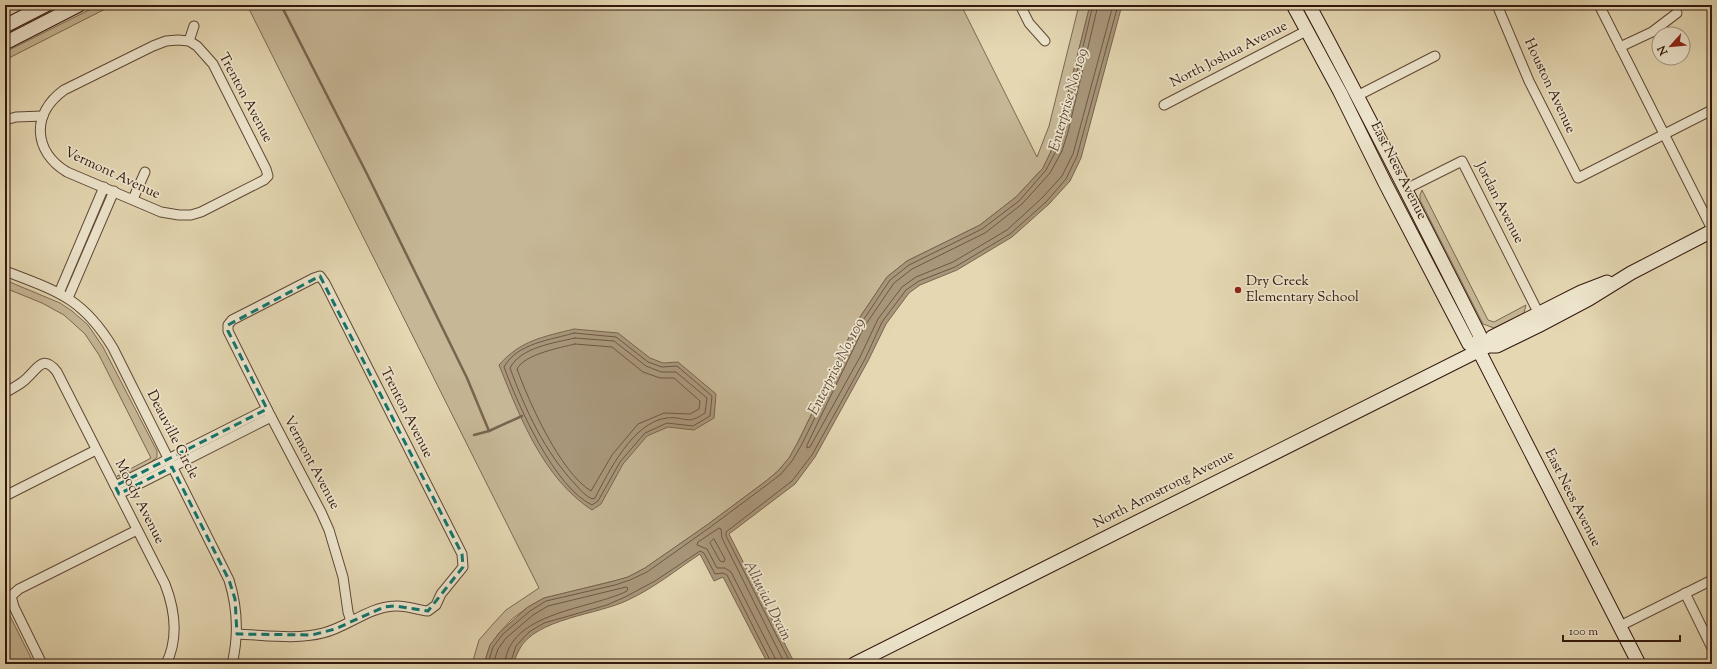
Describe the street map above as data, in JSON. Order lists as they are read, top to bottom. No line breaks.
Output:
{"streets":{"main road":["East Nees Avenue","North Armstrong Avenue"],"street":["North Joshua Avenue","Houston Avenue","Trenton Avenue","Vermont Avenue","Jordan Avenue","Deauville Circle","Moody Avenue"]},"crossings":[["North Joshua Avenue","East Nees Avenue"],["Trenton Avenue","Vermont Avenue"],["East Nees Avenue","Jordan Avenue"],["East Nees Avenue","North Armstrong Avenue"],["Jordan Avenue","North Armstrong Avenue"]],"water":["Enterprise No. 109","Alluvial Drain"],"places":["Dry Creek Elementary School"],"scale_bar":"100 m","north":"bottom left"}
